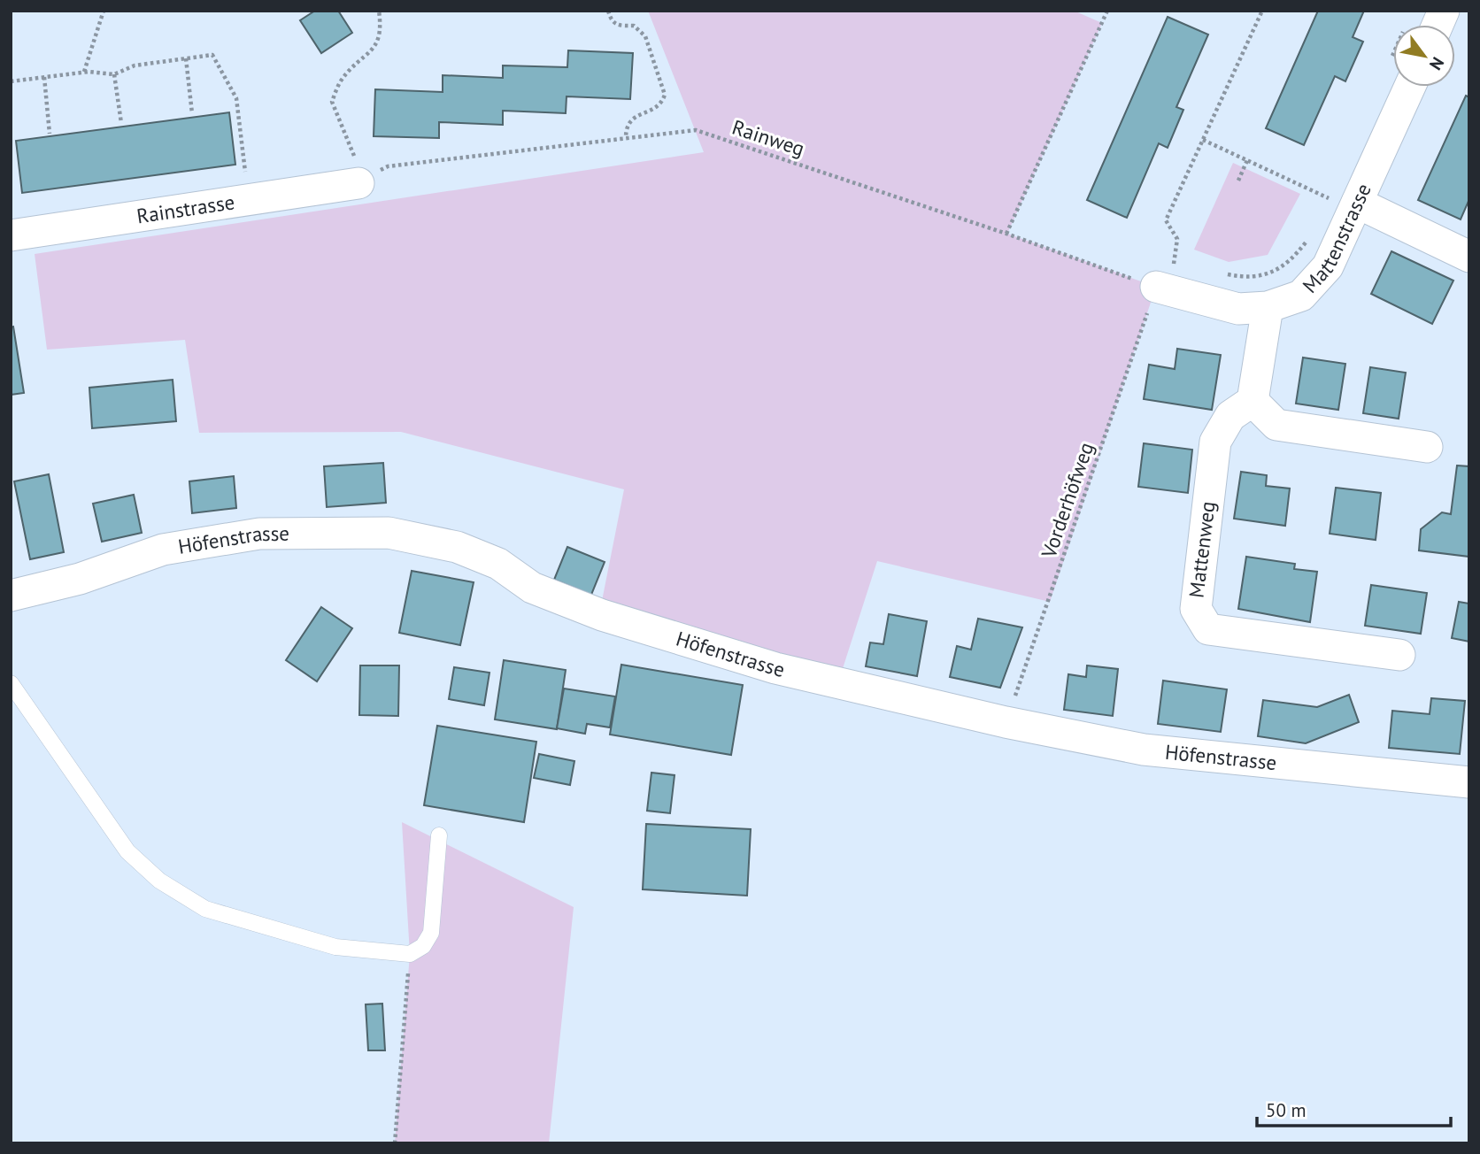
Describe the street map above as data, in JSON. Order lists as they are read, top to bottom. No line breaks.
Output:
{"streets":{"street":["Rainstrasse","Mattenstrasse","Höfenstrasse","Mattenweg"],"path":["Rainweg","Vorderhöfweg"]},"crossings":[["Rainweg","Rainstrasse"],["Rainweg","Mattenstrasse"],["Rainweg","Vorderhöfweg"],["Mattenstrasse","Vorderhöfweg"],["Vorderhöfweg","Höfenstrasse"]],"scale_bar":"50 m","north":"bottom right"}
